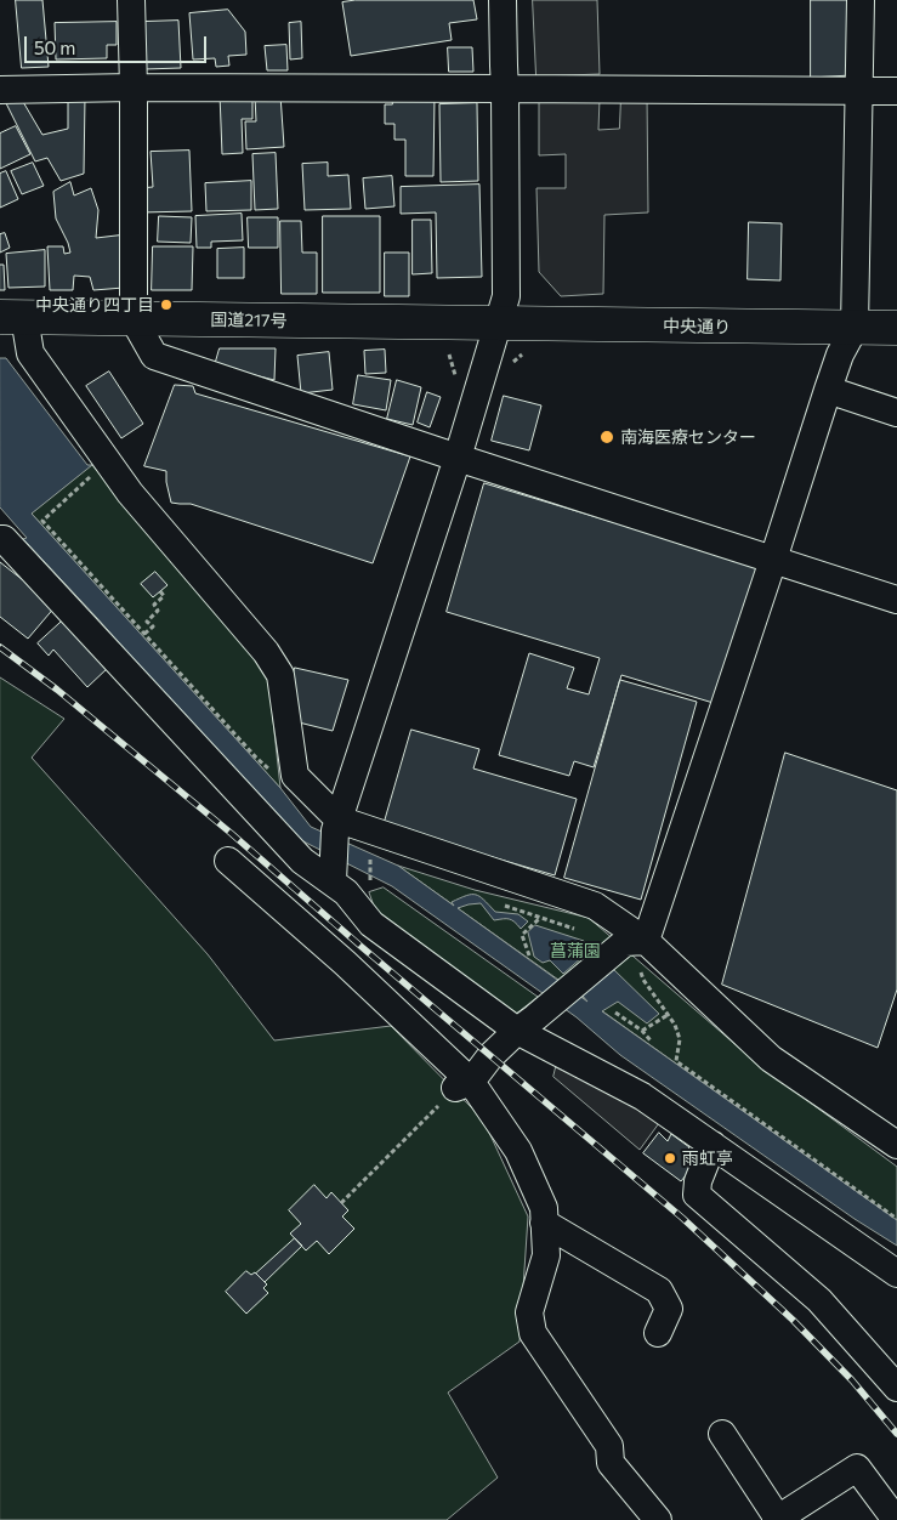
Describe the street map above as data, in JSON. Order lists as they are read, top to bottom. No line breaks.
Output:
{"streets":{"highway":["国道217号","中央通り"]},"crossings":[["国道217号","中央通り"]],"parks":["菖蒲園"],"places":["中央通り四丁目","南海医療センター","雨虹亭"],"scale_bar":"50 m"}
